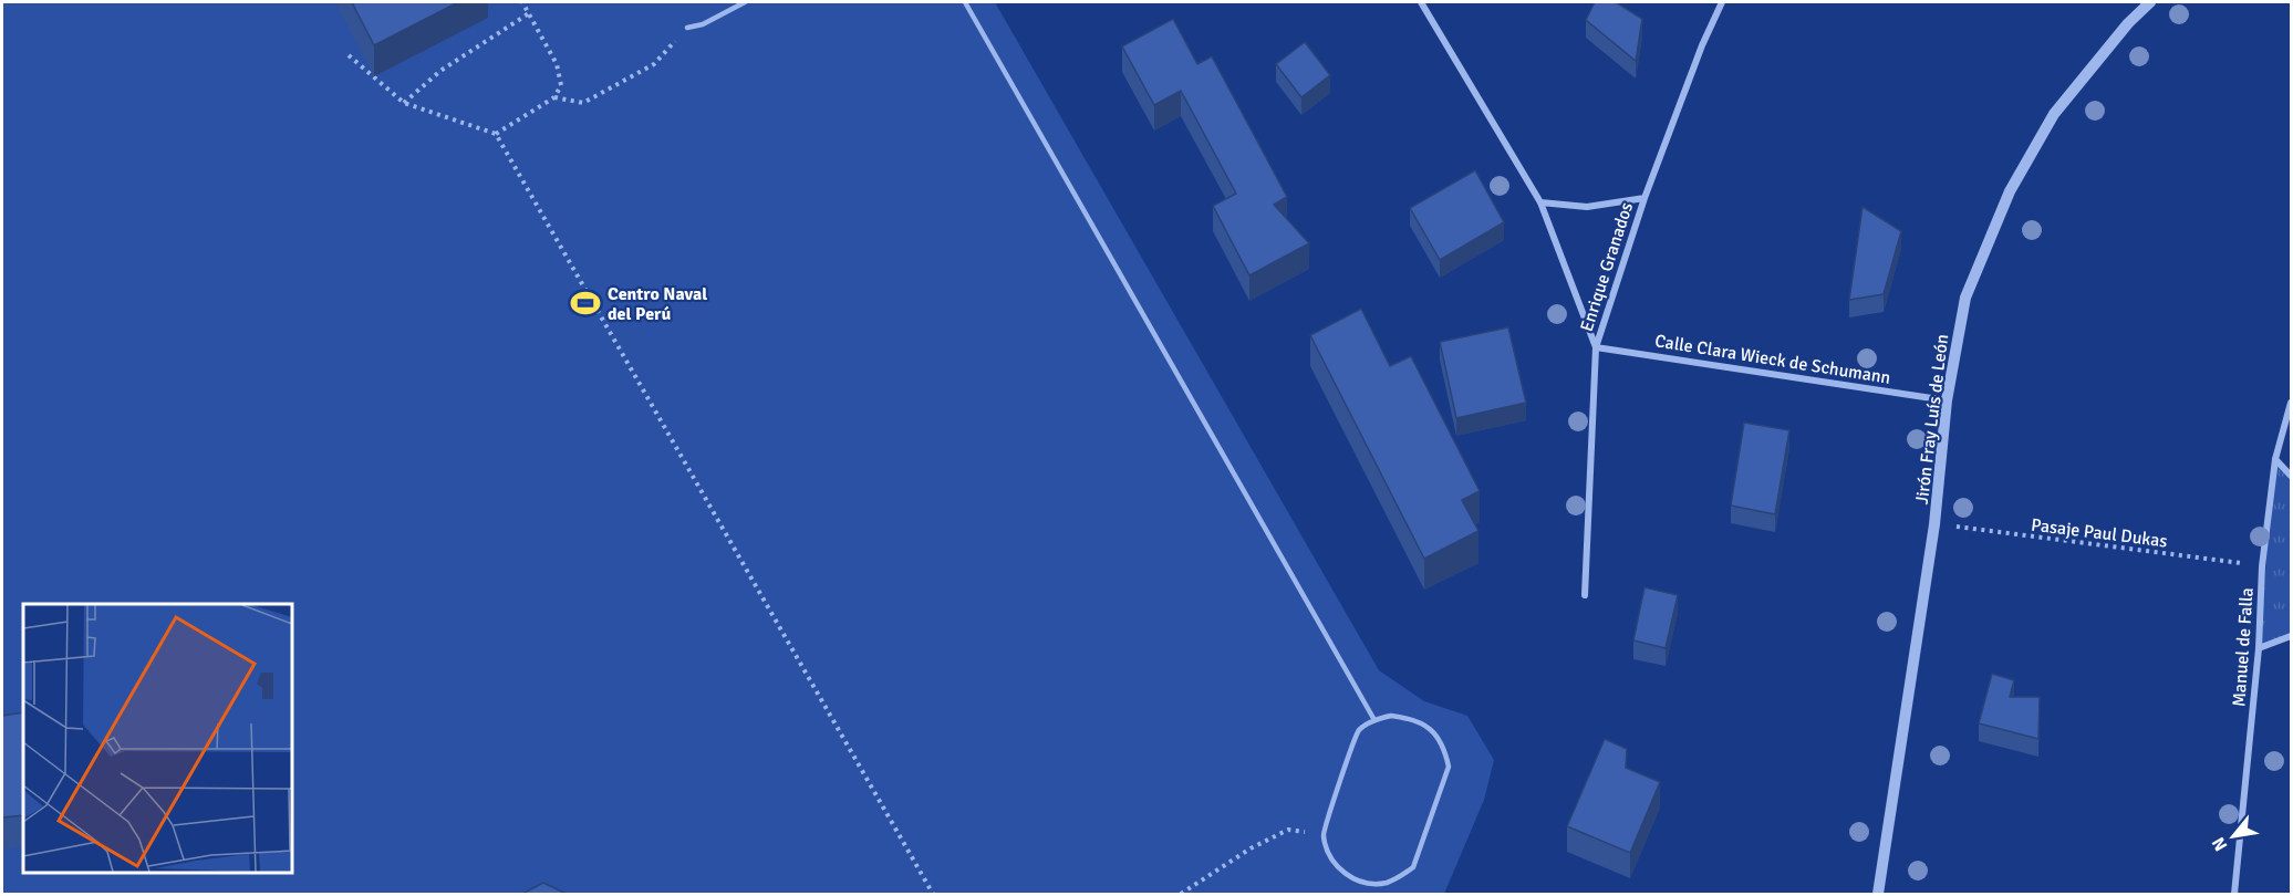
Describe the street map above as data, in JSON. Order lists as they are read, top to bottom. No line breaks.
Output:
{"streets":{"street":["Enrique Granados","Calle Clara Wieck de Schumann","Jirón Fray Luís de León","Manuel de Falla"],"path":["Pasaje Paul Dukas"]},"crossings":[["Enrique Granados","Calle Clara Wieck de Schumann"],["Calle Clara Wieck de Schumann","Jirón Fray Luís de León"],["Jirón Fray Luís de León","Pasaje Paul Dukas"],["Pasaje Paul Dukas","Manuel de Falla"]],"places":{"sports":["Centro Naval del Perú"]},"north":"bottom left"}
